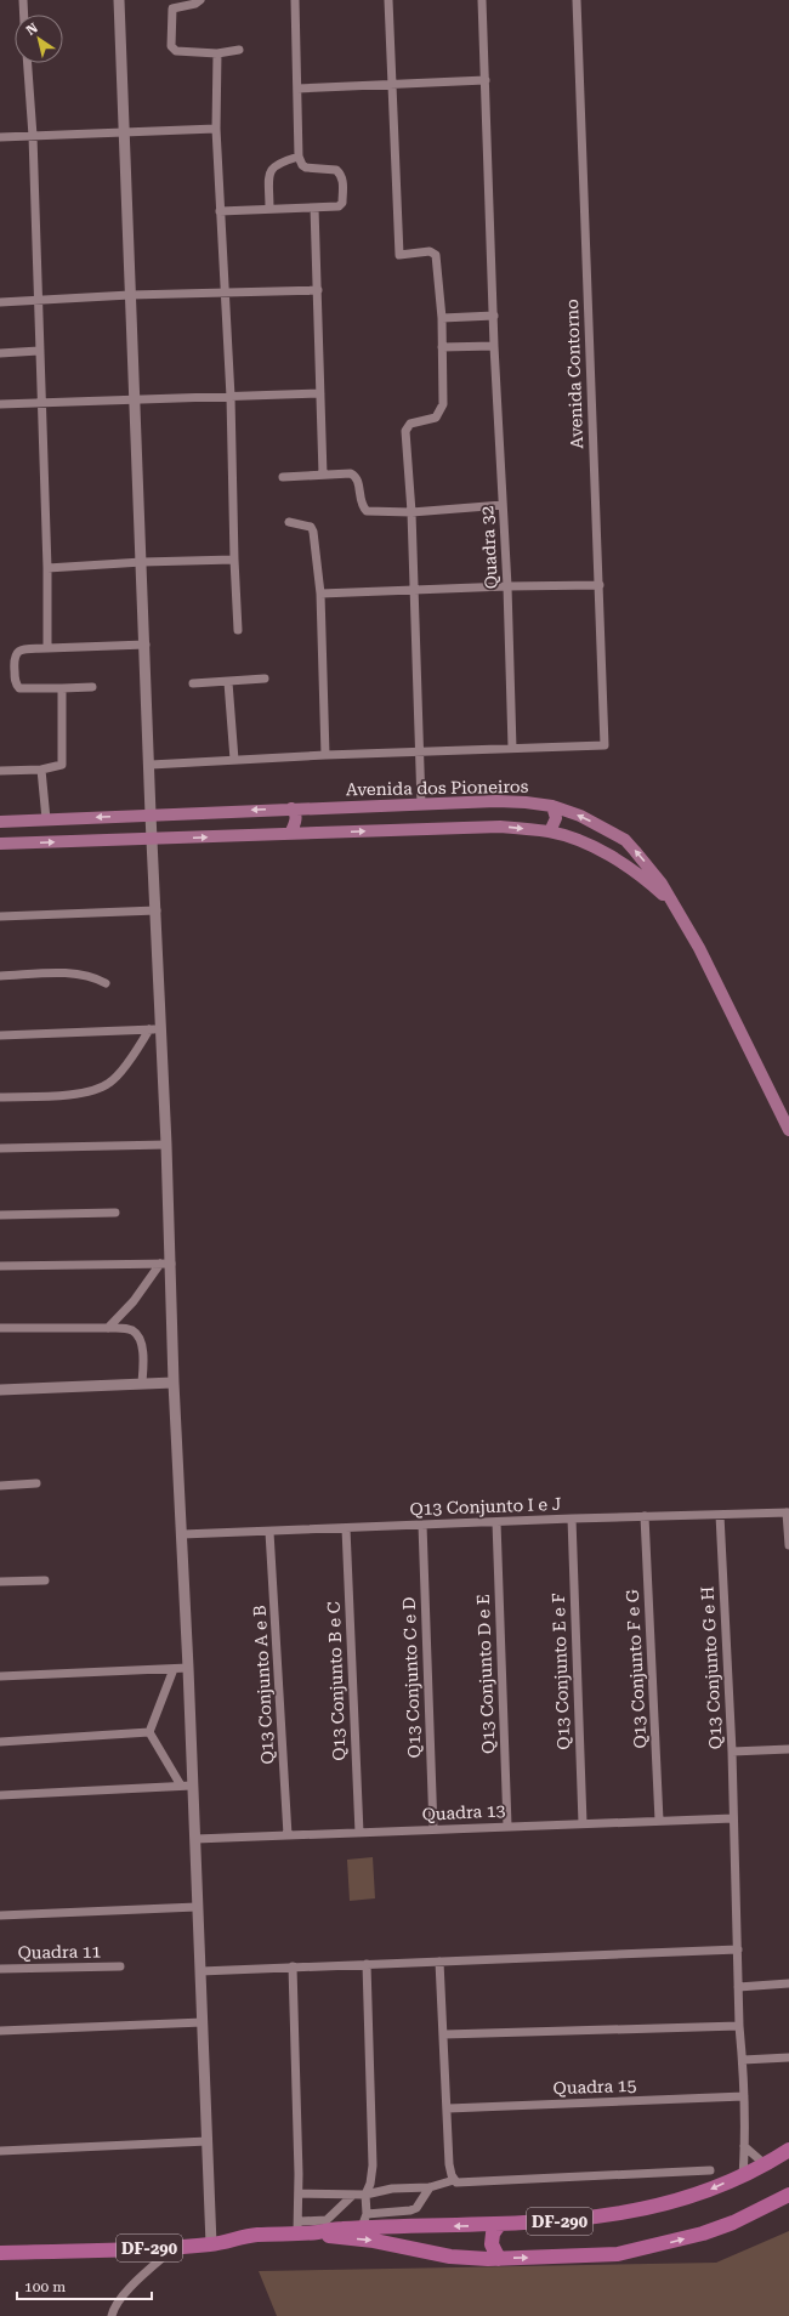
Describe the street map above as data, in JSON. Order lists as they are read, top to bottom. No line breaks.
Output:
{"streets":{"highway":["DF-290"],"main road":["Avenida dos Pioneiros"],"street":["Avenida Contorno","Quadra 32","Q13 Conjunto I e J","Q13 Conjunto G e H","Q13 Conjunto F e G","Q13 Conjunto E e F","Q13 Conjunto D e E","Q13 Conjunto C e D","Q13 Conjunto B e C","Q13 Conjunto A e B","Quadra 13","Quadra 11","Quadra 15"]},"crossings":[["Avenida Contorno","Quadra 32"],["Q13 Conjunto I e J","Q13 Conjunto G e H"],["Q13 Conjunto I e J","Q13 Conjunto F e G"],["Q13 Conjunto I e J","Q13 Conjunto E e F"],["Q13 Conjunto I e J","Q13 Conjunto D e E"],["Q13 Conjunto I e J","Q13 Conjunto C e D"],["Q13 Conjunto I e J","Q13 Conjunto B e C"],["Q13 Conjunto I e J","Q13 Conjunto A e B"],["Q13 Conjunto G e H","Quadra 13"],["Q13 Conjunto G e H","Quadra 15"],["Q13 Conjunto G e H","DF-290"],["Q13 Conjunto F e G","Quadra 13"],["Q13 Conjunto E e F","Quadra 13"],["Q13 Conjunto D e E","Quadra 13"],["Q13 Conjunto C e D","Quadra 13"],["Q13 Conjunto B e C","Quadra 13"],["Q13 Conjunto A e B","Quadra 13"]],"scale_bar":"100 m","north":"top left"}
